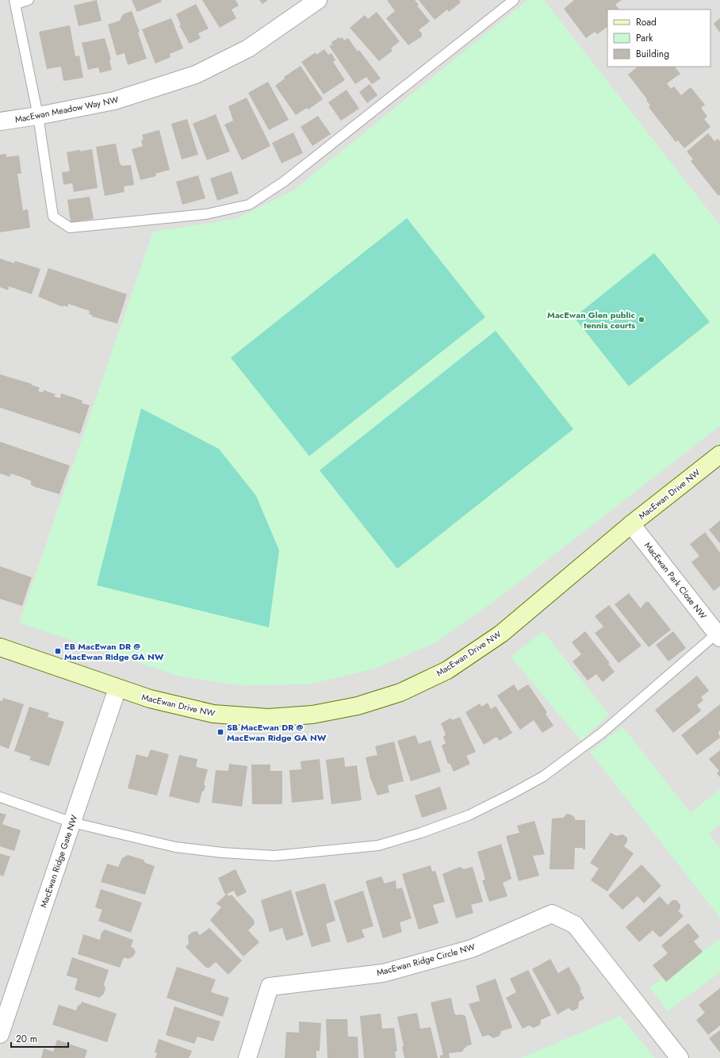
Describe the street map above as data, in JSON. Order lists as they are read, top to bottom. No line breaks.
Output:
{"streets":{"street":["MacEwan Meadow Way NW","MacEwan Drive NW","MacEwan Park Close NW","MacEwan Ridge Gate NW","MacEwan Ridge Circle NW"]},"crossings":[["MacEwan Drive NW","MacEwan Park Close NW"],["MacEwan Drive NW","MacEwan Ridge Gate NW"]],"places":{"other":["MacEwan Glen public tennis courts"],"transit":["EB MacEwan DR @ MacEwan Ridge GA NW","SB MacEwan DR @ MacEwan Ridge GA NW"]},"legend":["Road","Park","Building"],"scale_bar":"20 m"}
